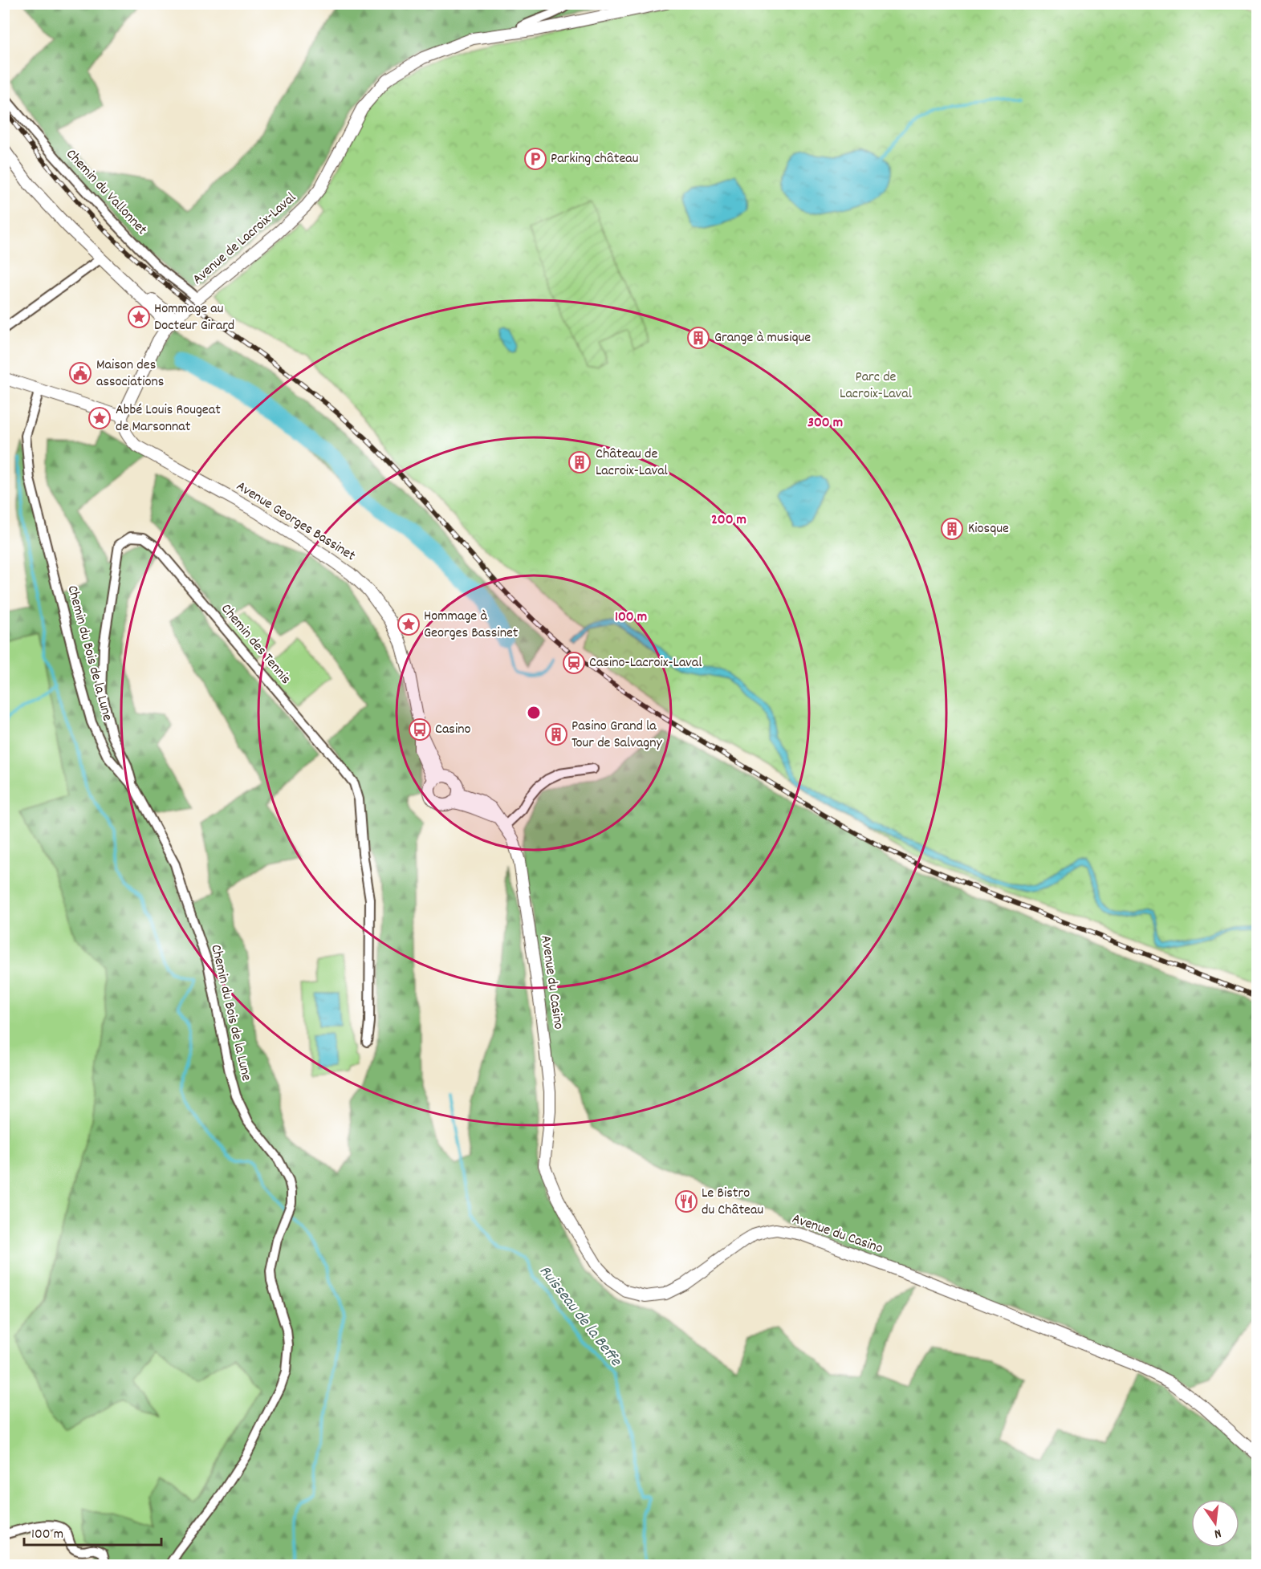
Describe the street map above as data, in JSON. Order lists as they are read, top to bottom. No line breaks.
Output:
{"streets":{"street":["Chemin du Vallonnet","Avenue de Lacroix-Laval","Avenue Georges Bassinet","Chemin des Tennis","Chemin du Bois de la Lune","Avenue du Casino"]},"crossings":[["Chemin du Vallonnet","Avenue de Lacroix-Laval"],["Avenue de Lacroix-Laval","Avenue Georges Bassinet"],["Avenue Georges Bassinet","Avenue du Casino"],["Chemin des Tennis","Chemin du Bois de la Lune"]],"water":["Ruisseau de la Beffe"],"parks":["Parc de Lacroix-Laval"],"places":{"parking":["Parking château"],"place":["Hommage au Docteur Girard","Abbé Louis Rougeat de Marsonnat","Hommage à Georges Bassinet"],"building":["Grange à musique","Château de Lacroix-Laval","Kiosque","Pasino Grand la Tour de Salvagny"],"public building":["Maison des associations"],"station":["Casino-Lacroix-Laval"],"bus stop":["Casino"],"restaurant":["Le Bistro du Château"]},"scale_bar":"100 m","north":"bottom","rings":["300 m","200 m","100 m"]}
